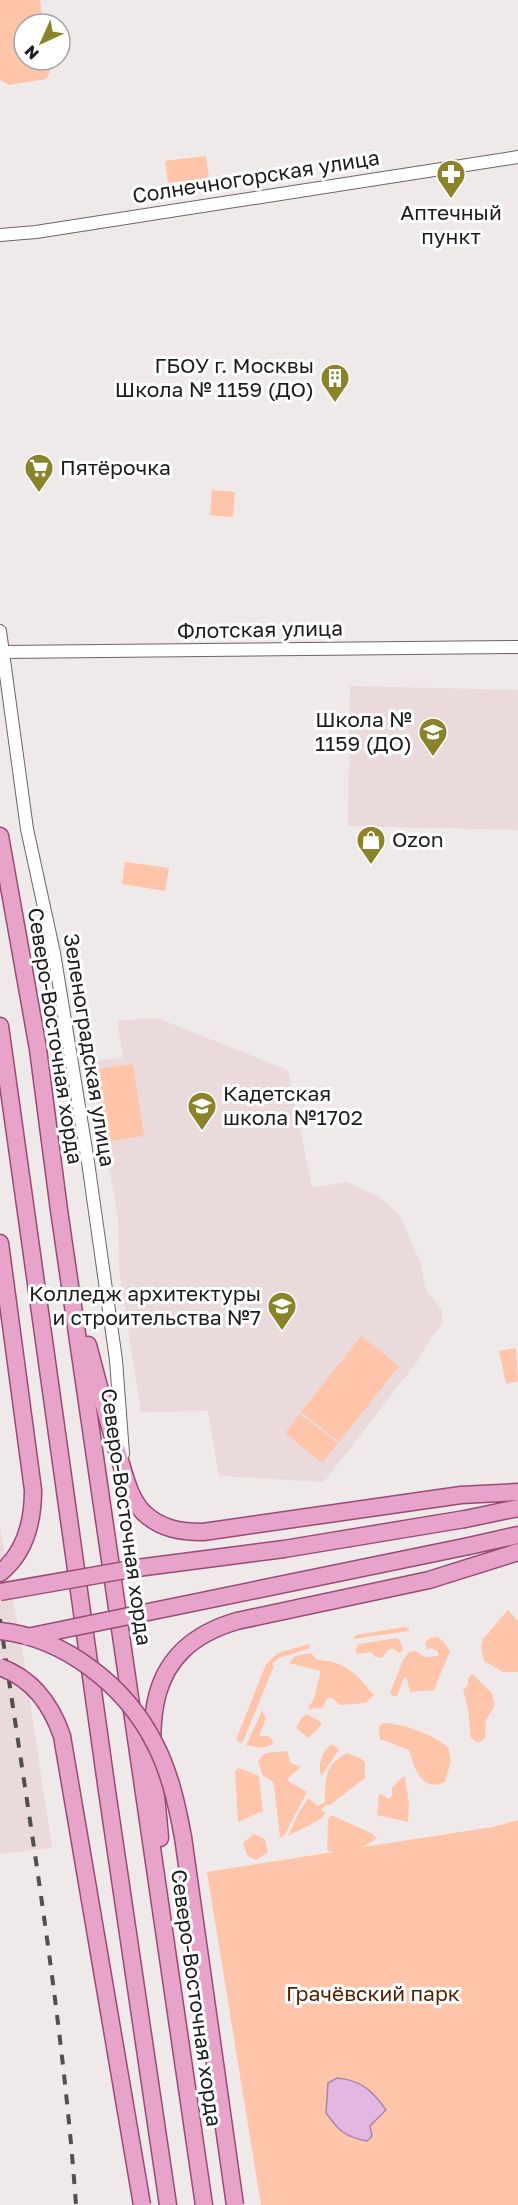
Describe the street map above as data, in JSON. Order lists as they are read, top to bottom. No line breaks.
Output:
{"streets":{"main road":["Северо-Восточная хорда"],"street":["Солнечногорская улица","Флотская улица","Зеленоградская улица"]},"crossings":[["Флотская улица","Зеленоградская улица"]],"parks":["Грачёвский парк"],"places":{"pharmacy":["Аптечный пункт"],"building":["ГБОУ г. Москвы Школа № 1159 (ДО)"],"supermarket":["Пятёрочка"],"school or university":["Школа № 1159 (ДО)","Кадетская школа №1702","Колледж архитектуры и строительства №7"],"shop":["Ozon"]},"north":"bottom left"}
